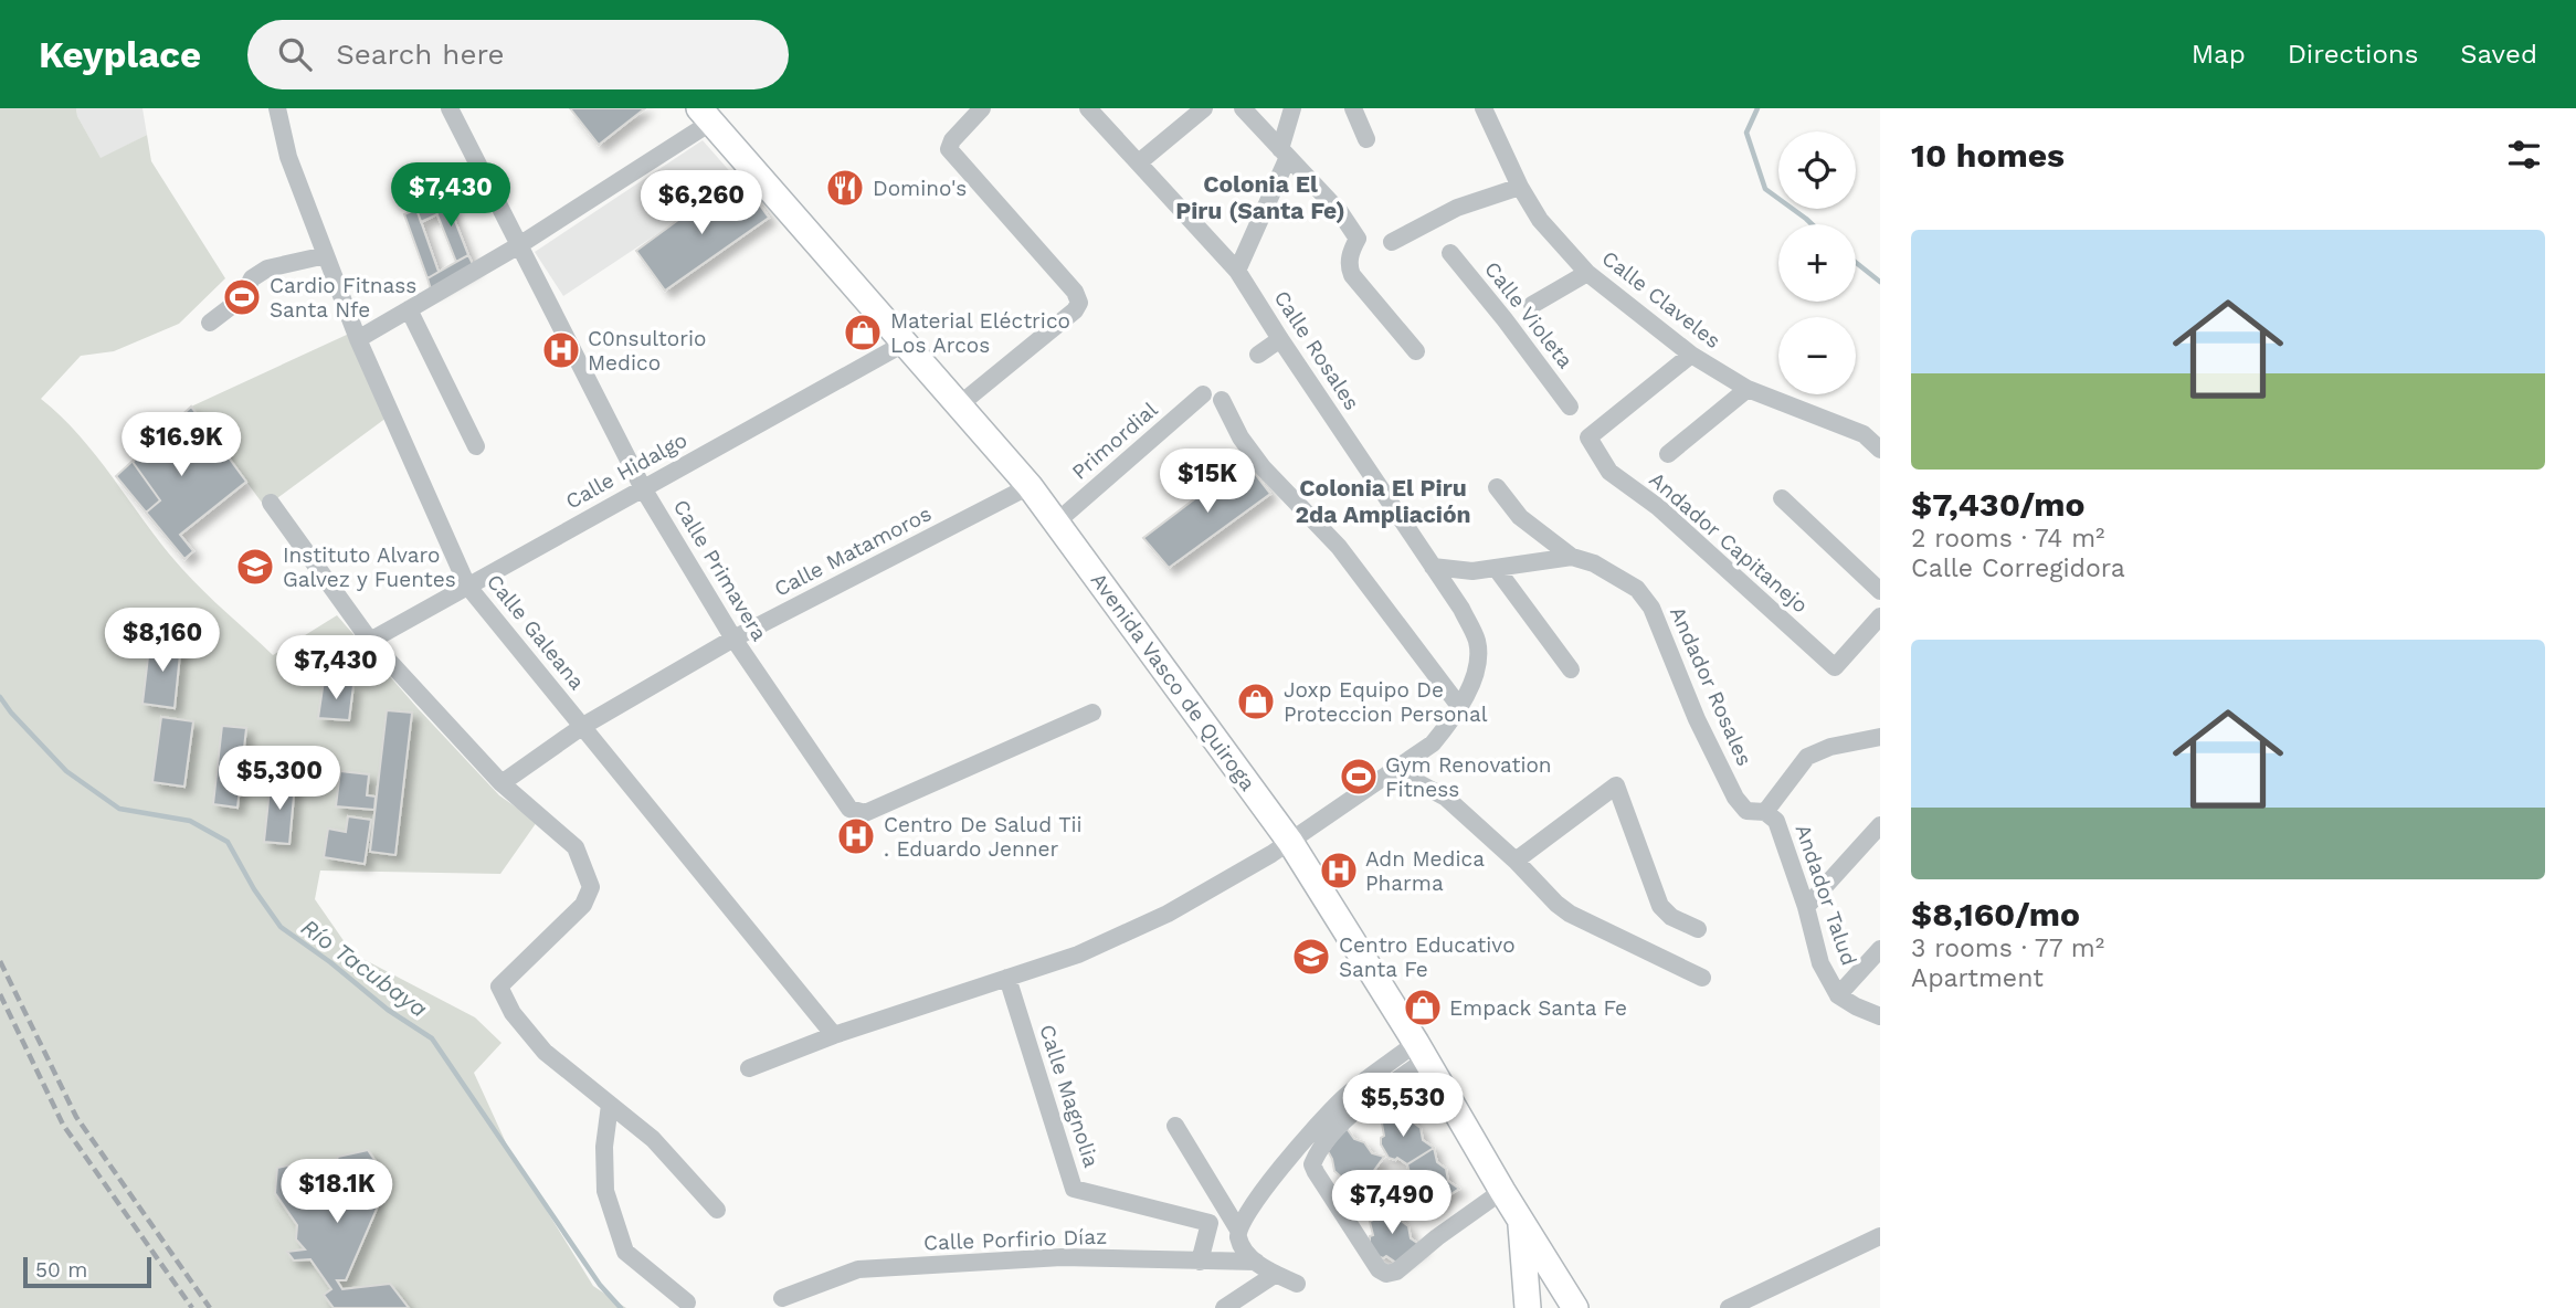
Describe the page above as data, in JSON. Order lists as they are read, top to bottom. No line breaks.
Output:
{"streets":{"main road":["Avenida Vasco de Quiroga"],"street":["Calle Claveles","Calle Violeta","Calle Rosales","Primordial","Calle Hidalgo","Andador Capitanejo","Calle Matamoros","Calle Primavera","Calle Galeana","Andador Rosales","Andador Talud","Calle Magnolia","Calle Porfirio Díaz"]},"crossings":[["Calle Claveles","Andador Capitanejo"],["Primordial","Avenida Vasco de Quiroga"],["Calle Hidalgo","Calle Primavera"],["Calle Hidalgo","Calle Galeana"],["Calle Hidalgo","Avenida Vasco de Quiroga"],["Calle Matamoros","Calle Primavera"],["Calle Matamoros","Calle Galeana"],["Calle Matamoros","Avenida Vasco de Quiroga"],["Andador Rosales","Andador Talud"],["Calle Magnolia","Calle Porfirio Díaz"]],"districts":["Colonia El Piru (Santa Fe)","Colonia El Piru 2da Ampliación"],"water":["Río Tacubaya"],"places":{"restaurant":["Domino's"],"sports":["Cardio Fitnass Santa Nfe","Gym Renovation Fitness"],"shop":["Material Eléctrico Los Arcos","Joxp Equipo De Proteccion Personal","Empack Santa Fe"],"hospital":["C0nsultorio Medico","Centro De Salud Tii . Eduardo Jenner","Adn Medica Pharma"],"school or university":["Instituto Alvaro Galvez y Fuentes","Centro Educativo Santa Fe"]},"scale_bar":"50 m","page":{"header":"Keyplace","search":"Search here","nav":["Map","Directions","Saved"],"heading":"10 homes","map_buttons":["+","−"],"price":["$7,430","$6,260","$16.9K","$15K","$8,160","$7,430","$5,300","$5,530","$18.1K","$7,490"],"list":[{"name":"$7,430/mo","note":"2 rooms · 74 m² · Calle Corregidora"},{"name":"$8,160/mo","note":"3 rooms · 77 m² · Apartment"}],"scale":"50 m"}}
